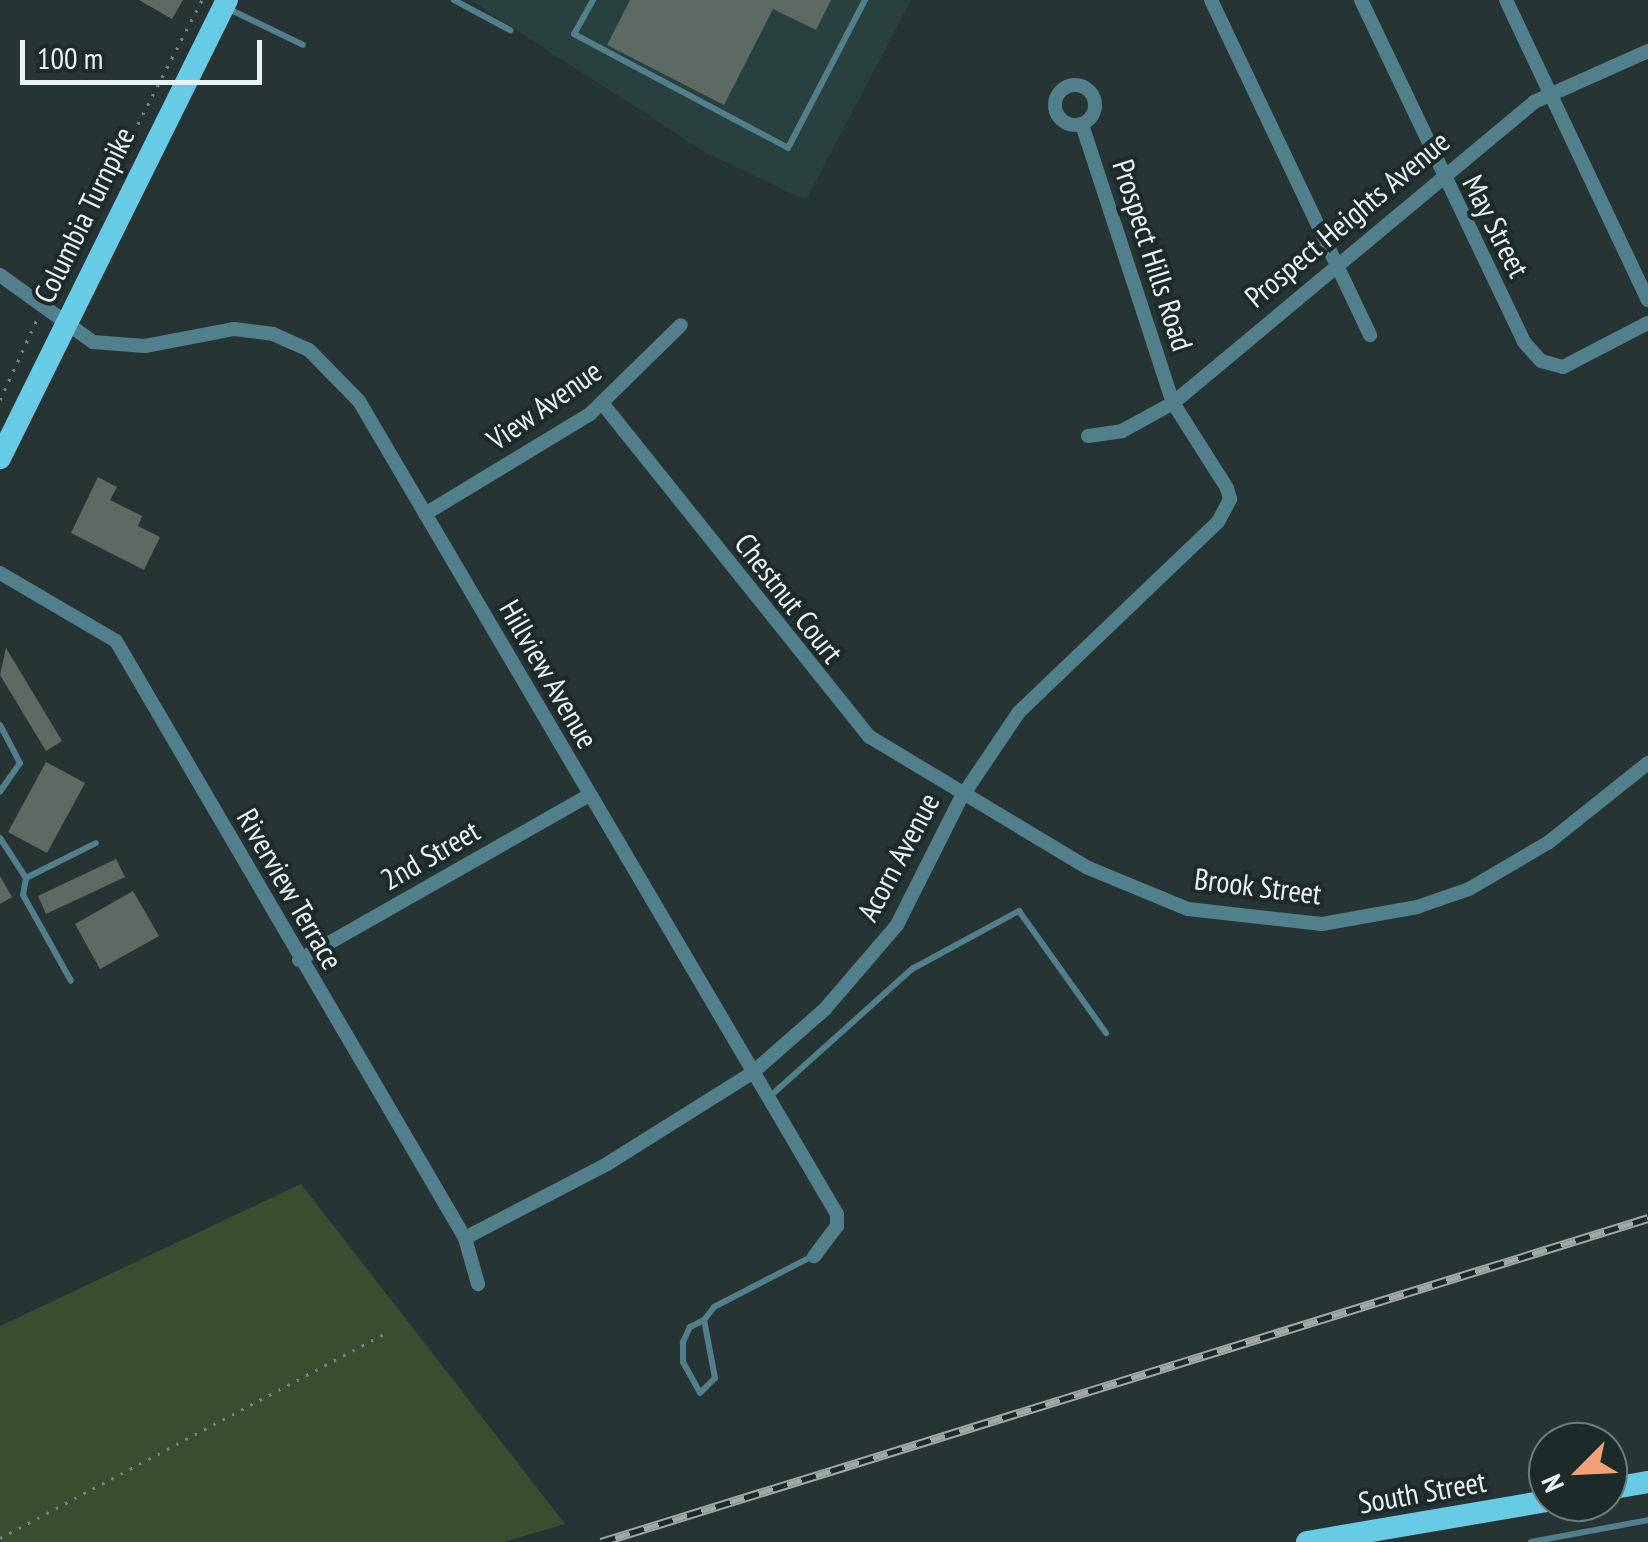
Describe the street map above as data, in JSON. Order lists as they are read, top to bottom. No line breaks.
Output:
{"streets":{"main road":["Columbia Turnpike","South Street"],"street":["Prospect Heights Avenue","May Street","Prospect Hills Road","View Avenue","Chestnut Court","Hillview Avenue","2nd Street","Acorn Avenue","Brook Street","Riverview Terrace"]},"crossings":[["Columbia Turnpike","Hillview Avenue"],["Prospect Heights Avenue","May Street"],["Prospect Heights Avenue","Prospect Hills Road"],["Prospect Heights Avenue","Acorn Avenue"],["Prospect Hills Road","Acorn Avenue"],["View Avenue","Chestnut Court"],["View Avenue","Hillview Avenue"],["Chestnut Court","Acorn Avenue"],["Chestnut Court","Brook Street"],["Hillview Avenue","2nd Street"],["Hillview Avenue","Acorn Avenue"],["2nd Street","Riverview Terrace"],["Acorn Avenue","Brook Street"],["Acorn Avenue","Riverview Terrace"]],"scale_bar":"100 m","north":"bottom left"}
